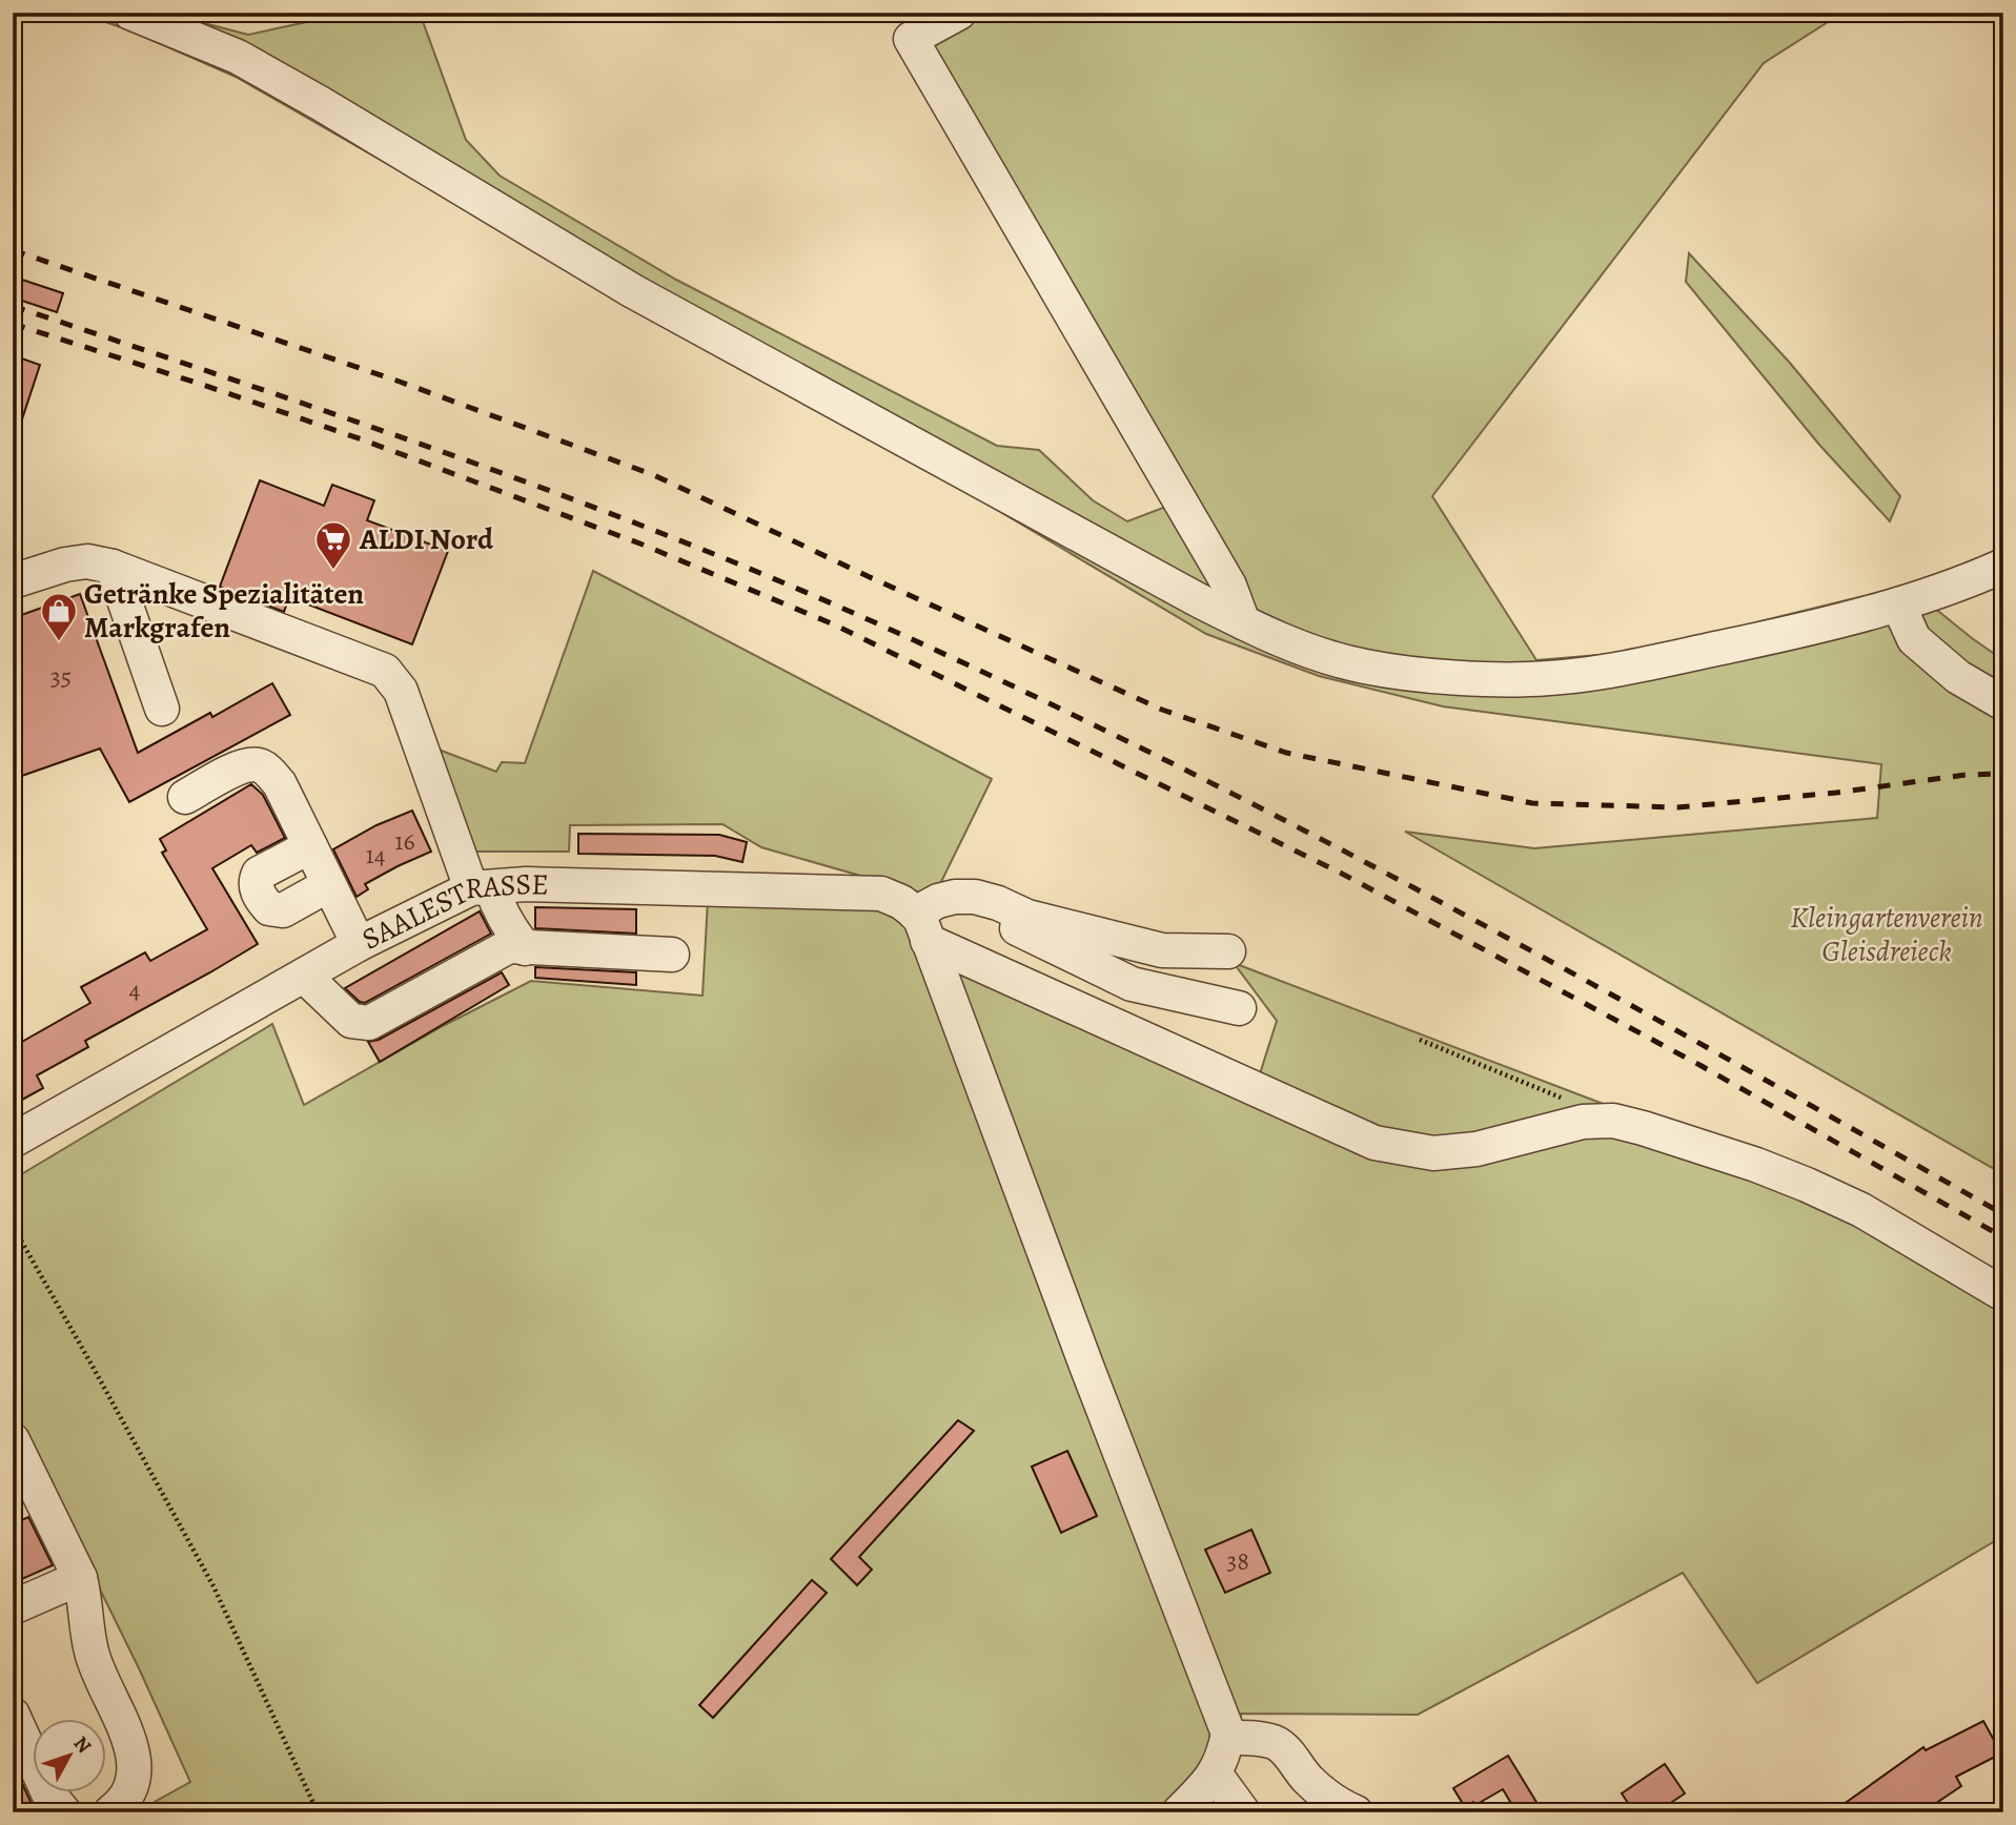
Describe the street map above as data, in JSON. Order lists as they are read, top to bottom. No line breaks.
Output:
{"streets":{"street":["SAALESTRASSE"]},"parks":["Kleingartenverein Gleisdreieck"],"places":{"supermarket":["ALDI Nord"],"shop":["Getränke Spezialitäten Markgrafen"]},"house_numbers":["35","16","14","4","38"],"north":"top right"}
